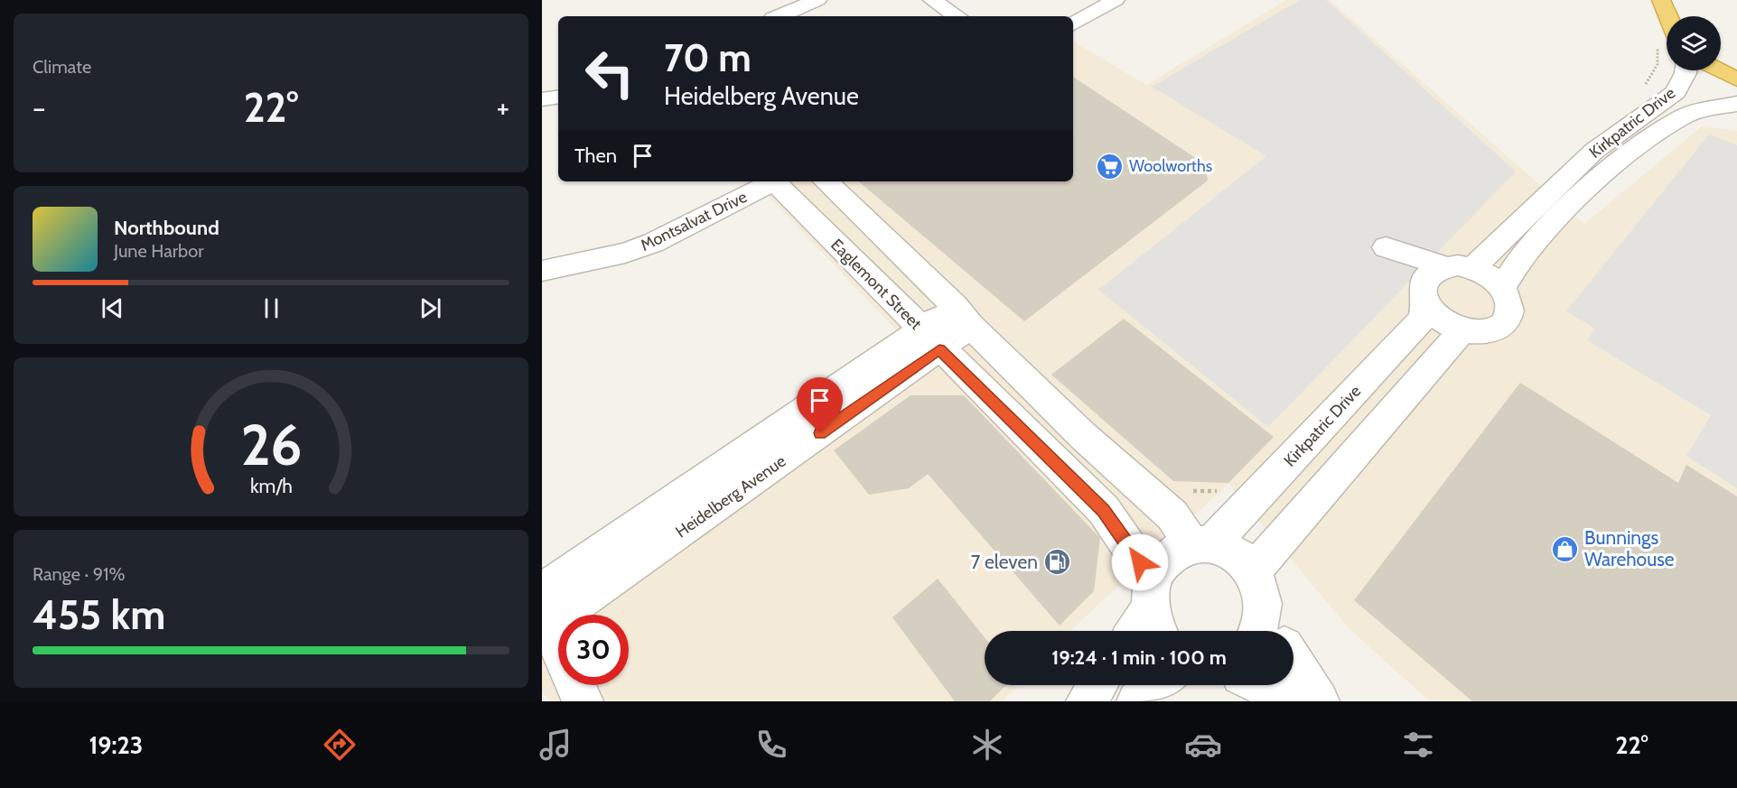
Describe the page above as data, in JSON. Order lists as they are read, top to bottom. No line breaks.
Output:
{"streets":{"street":["Kirkpatric Drive","Montsalvat Drive","Eaglemont Street","Heidelberg Avenue"]},"crossings":[["Kirkpatric Drive","Eaglemont Street"],["Eaglemont Street","Heidelberg Avenue"]],"places":{"supermarket":["Woolworths"],"shop":["Bunnings Warehouse"],"fuel station":["7 eleven"]},"page":{"tile":["Climate",["Range · 91%","455 km"]],"turn":["70 m","Heidelberg Avenue"],"heat":["−","22°","+"],"then":"Then","song":["Northbound","June Harbor"],"limit":"30","trip":"19:24 · 1 min · 100 m","tabs":["19:23","22°"],"gauge":["26","km/h"]}}
